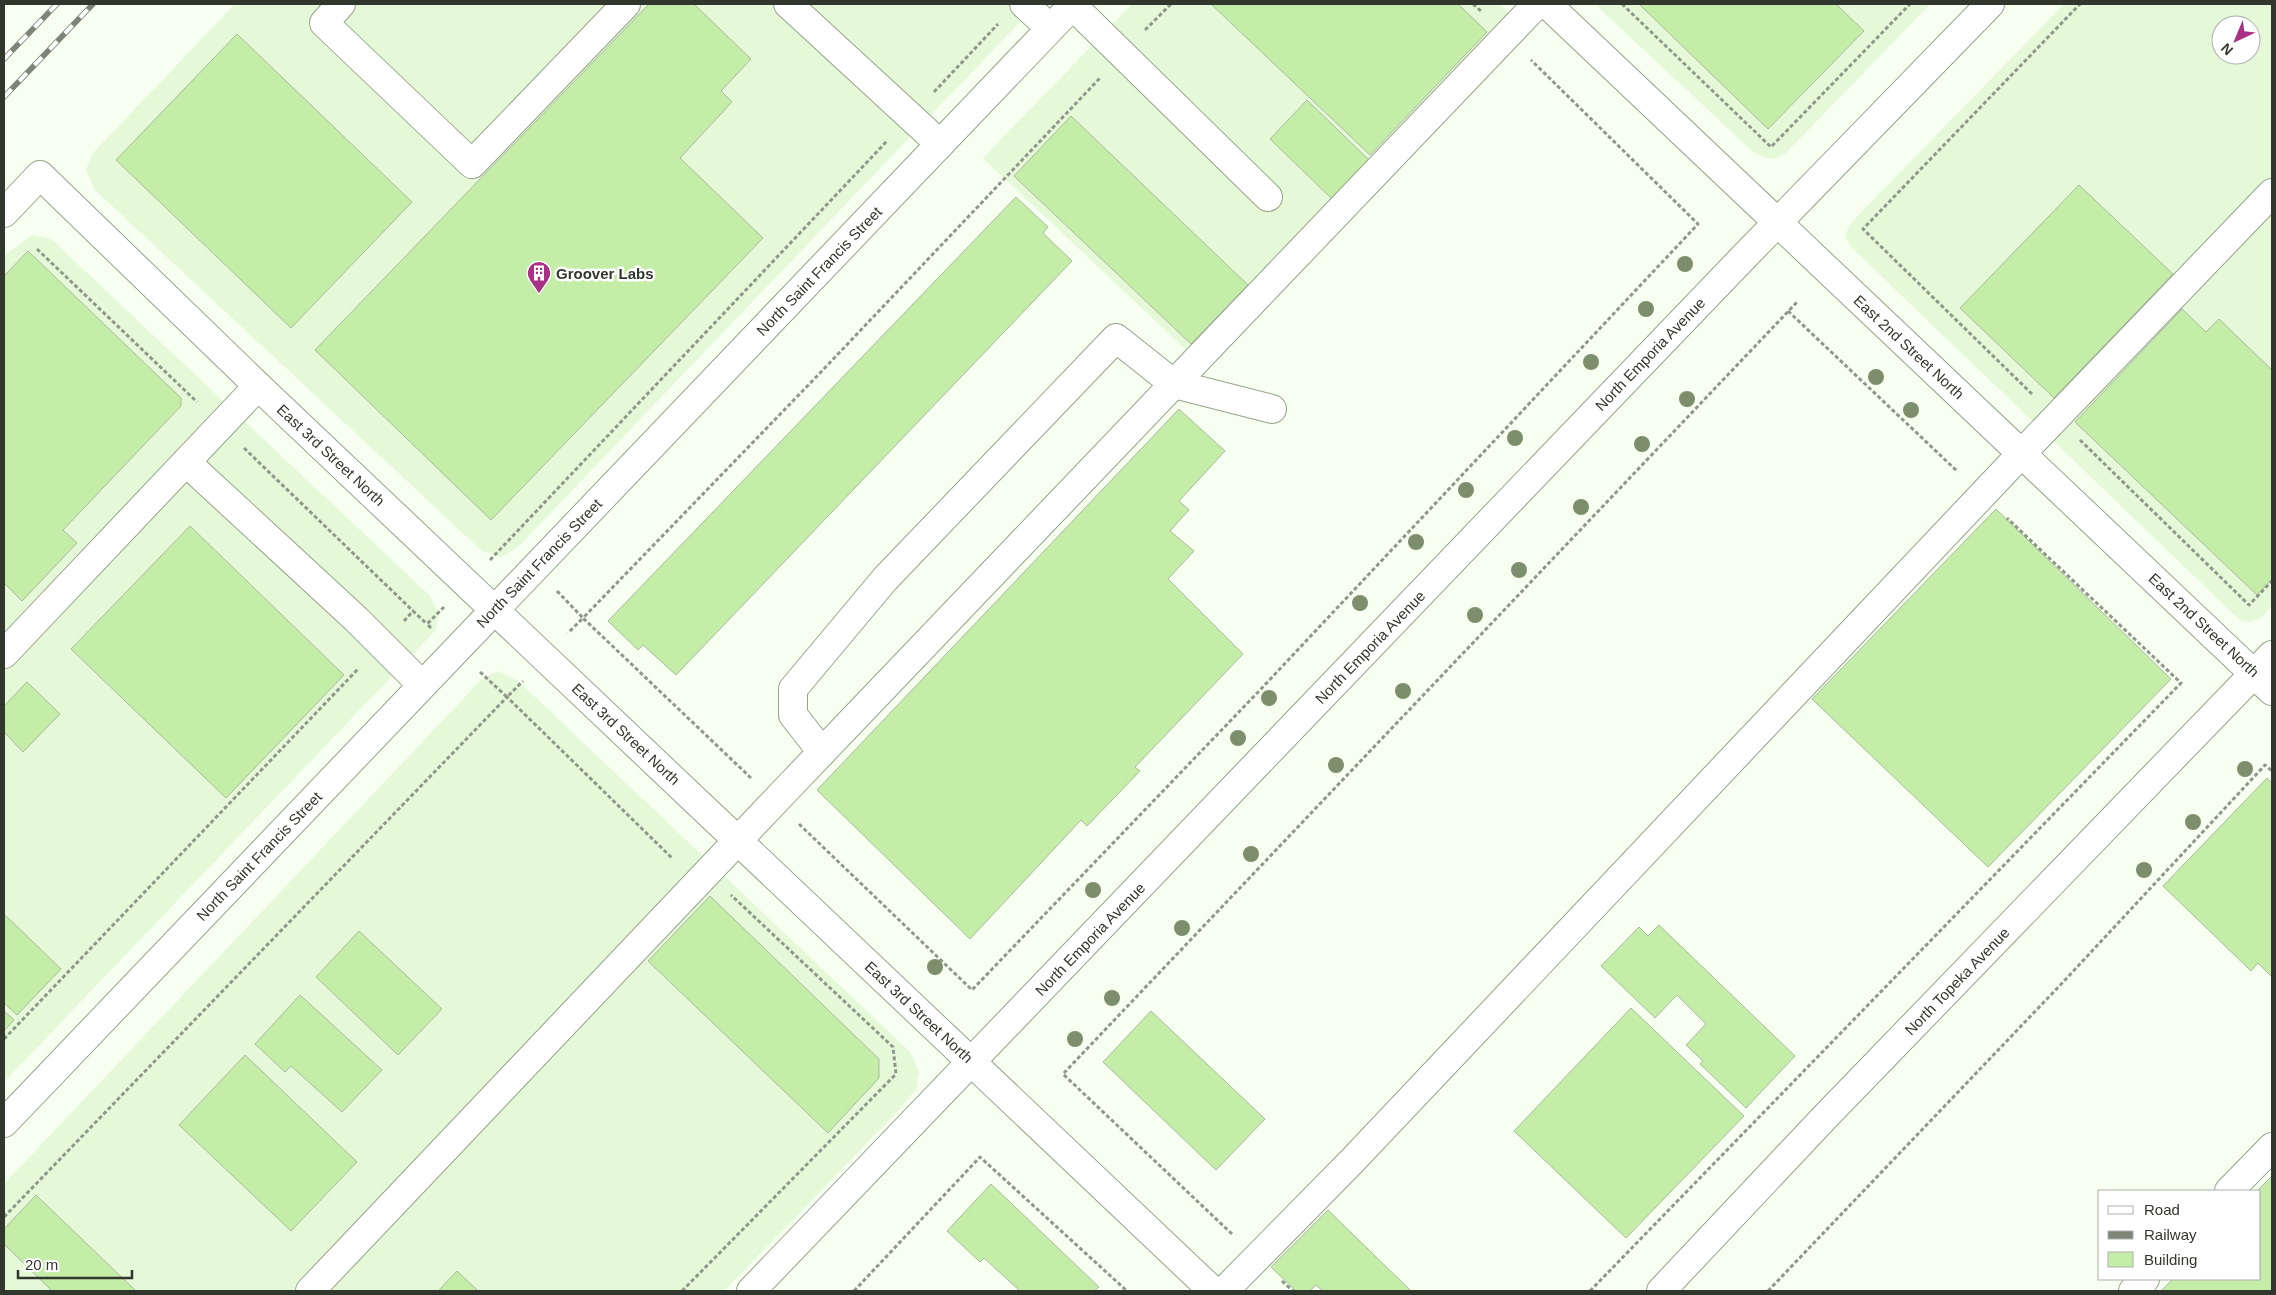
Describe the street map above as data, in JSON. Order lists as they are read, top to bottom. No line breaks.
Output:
{"streets":{"street":["North Saint Francis Street","East 2nd Street North","North Emporia Avenue","East 3rd Street North","North Topeka Avenue"]},"crossings":[["North Saint Francis Street","East 3rd Street North"],["East 2nd Street North","North Emporia Avenue"],["East 2nd Street North","North Topeka Avenue"],["North Emporia Avenue","East 3rd Street North"]],"places":{"building":["Groover Labs"]},"legend":["Road","Railway","Building"],"scale_bar":"20 m","north":"bottom left"}
